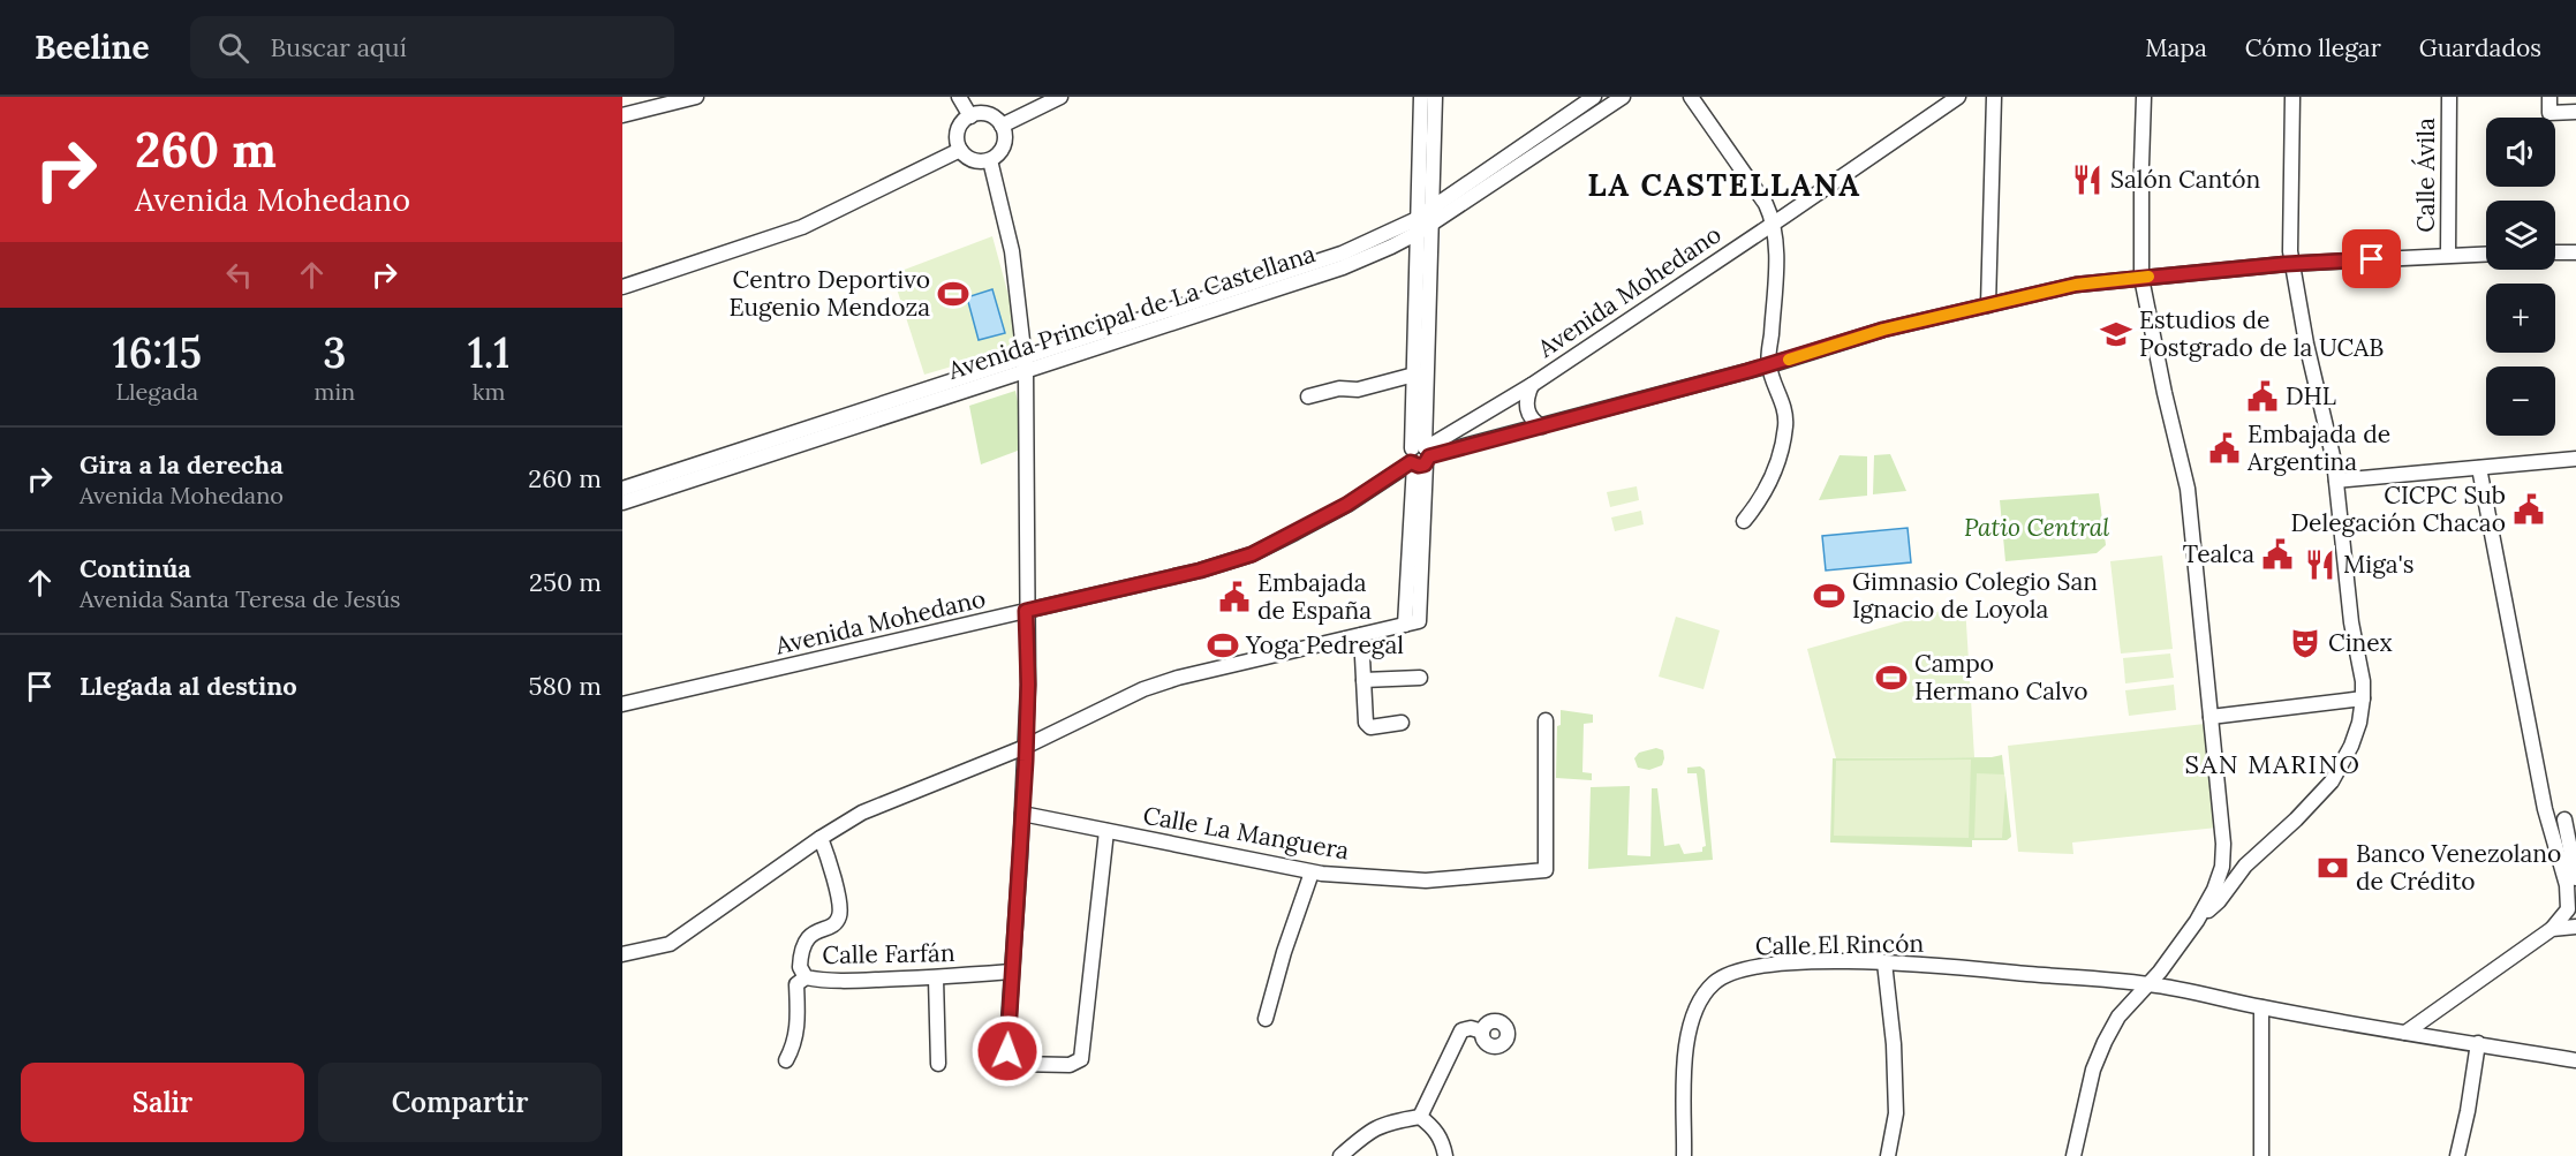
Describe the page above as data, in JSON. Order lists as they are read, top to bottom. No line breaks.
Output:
{"streets":{"street":["Calle Ávila","Avenida Mohedano","Avenida Principal de La Castellana","Calle La Manguera","Calle El Rincón","Calle Farfán"]},"districts":["LA CASTELLANA","SAN MARINO"],"parks":["Patio Central"],"places":{"restaurant":["Salón Cantón","Miga's"],"sports":["Centro Deportivo Eugenio Mendoza","Gimnasio Colegio San Ignacio de Loyola","Yoga Pedregal","Campo Hermano Calvo"],"school or university":["Estudios de Postgrado de la UCAB"],"public building":["DHL","Embajada de Argentina","CICPC Sub Delegación Chacao","Tealca","Embajada de España"],"theatre":["Cinex"],"bank":["Banco Venezolano de Crédito"]},"page":{"header":"Beeline","search":"Buscar aquí","nav":["Mapa","Cómo llegar","Guardados"],"turn":["260 m","Avenida Mohedano"],"map_buttons":["+","−"],"eta":["16:15","Llegada","3","min","1.1","km"],"list":[{"name":"Gira a la derecha","note":"Avenida Mohedano","value":"260 m"},{"name":"Continúa","note":"Avenida Santa Teresa de Jesús","value":"250 m"},{"name":"Llegada al destino","value":"580 m"}],"buttons":["Salir","Compartir"]}}
